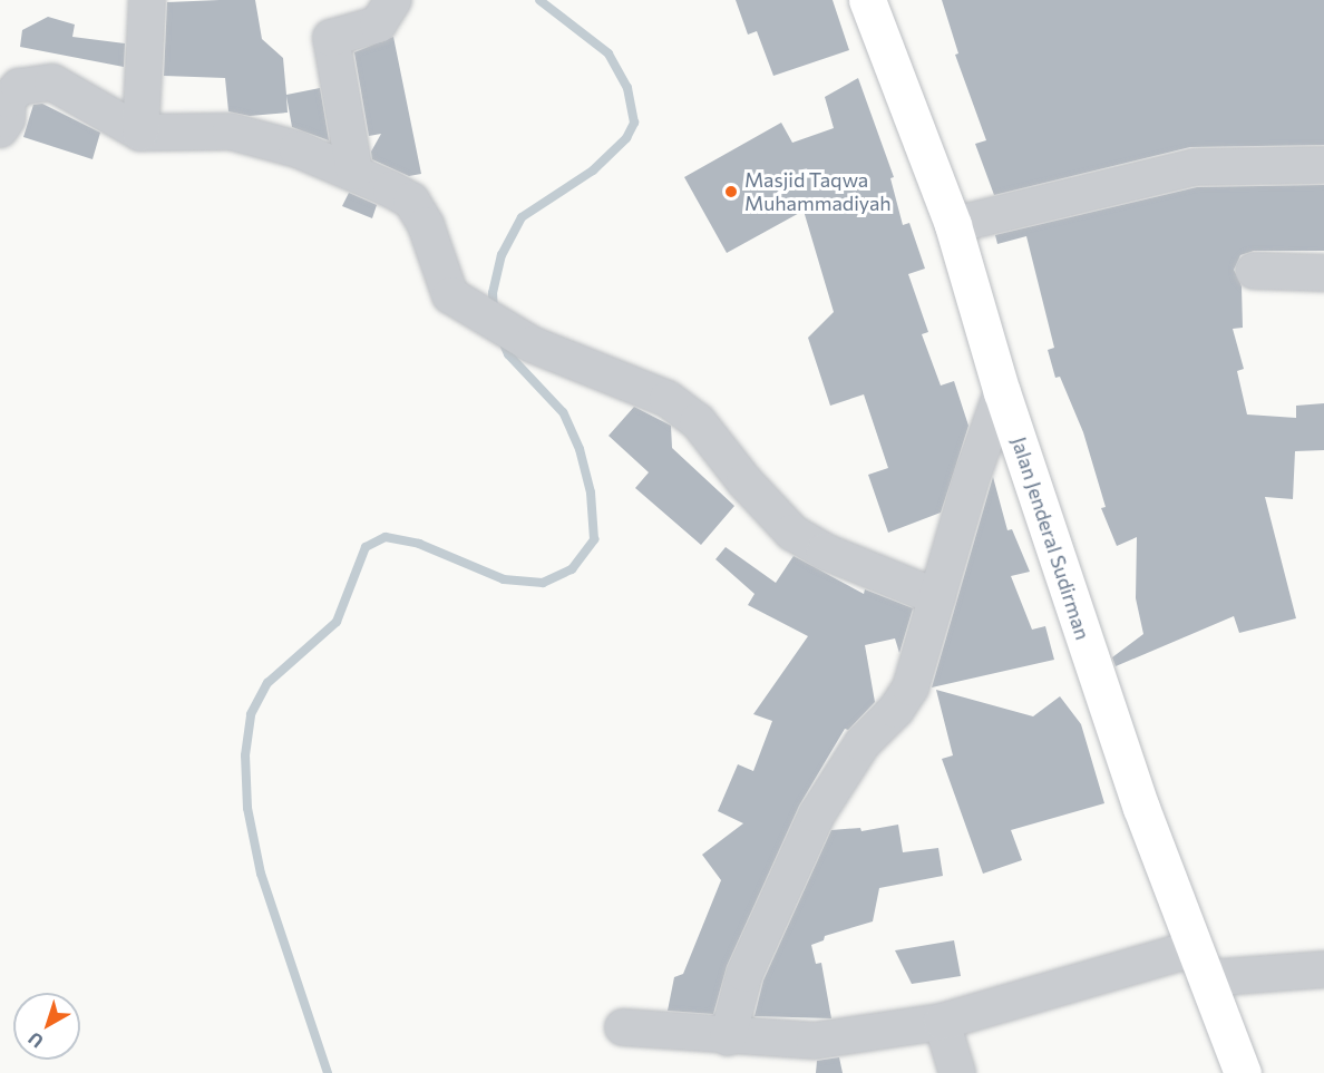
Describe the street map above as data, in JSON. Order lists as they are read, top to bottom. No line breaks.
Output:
{"streets":{"highway":["Jalan Jenderal Sudirman"]},"places":["Masjid Taqwa Muhammadiyah"],"north":"bottom left"}
